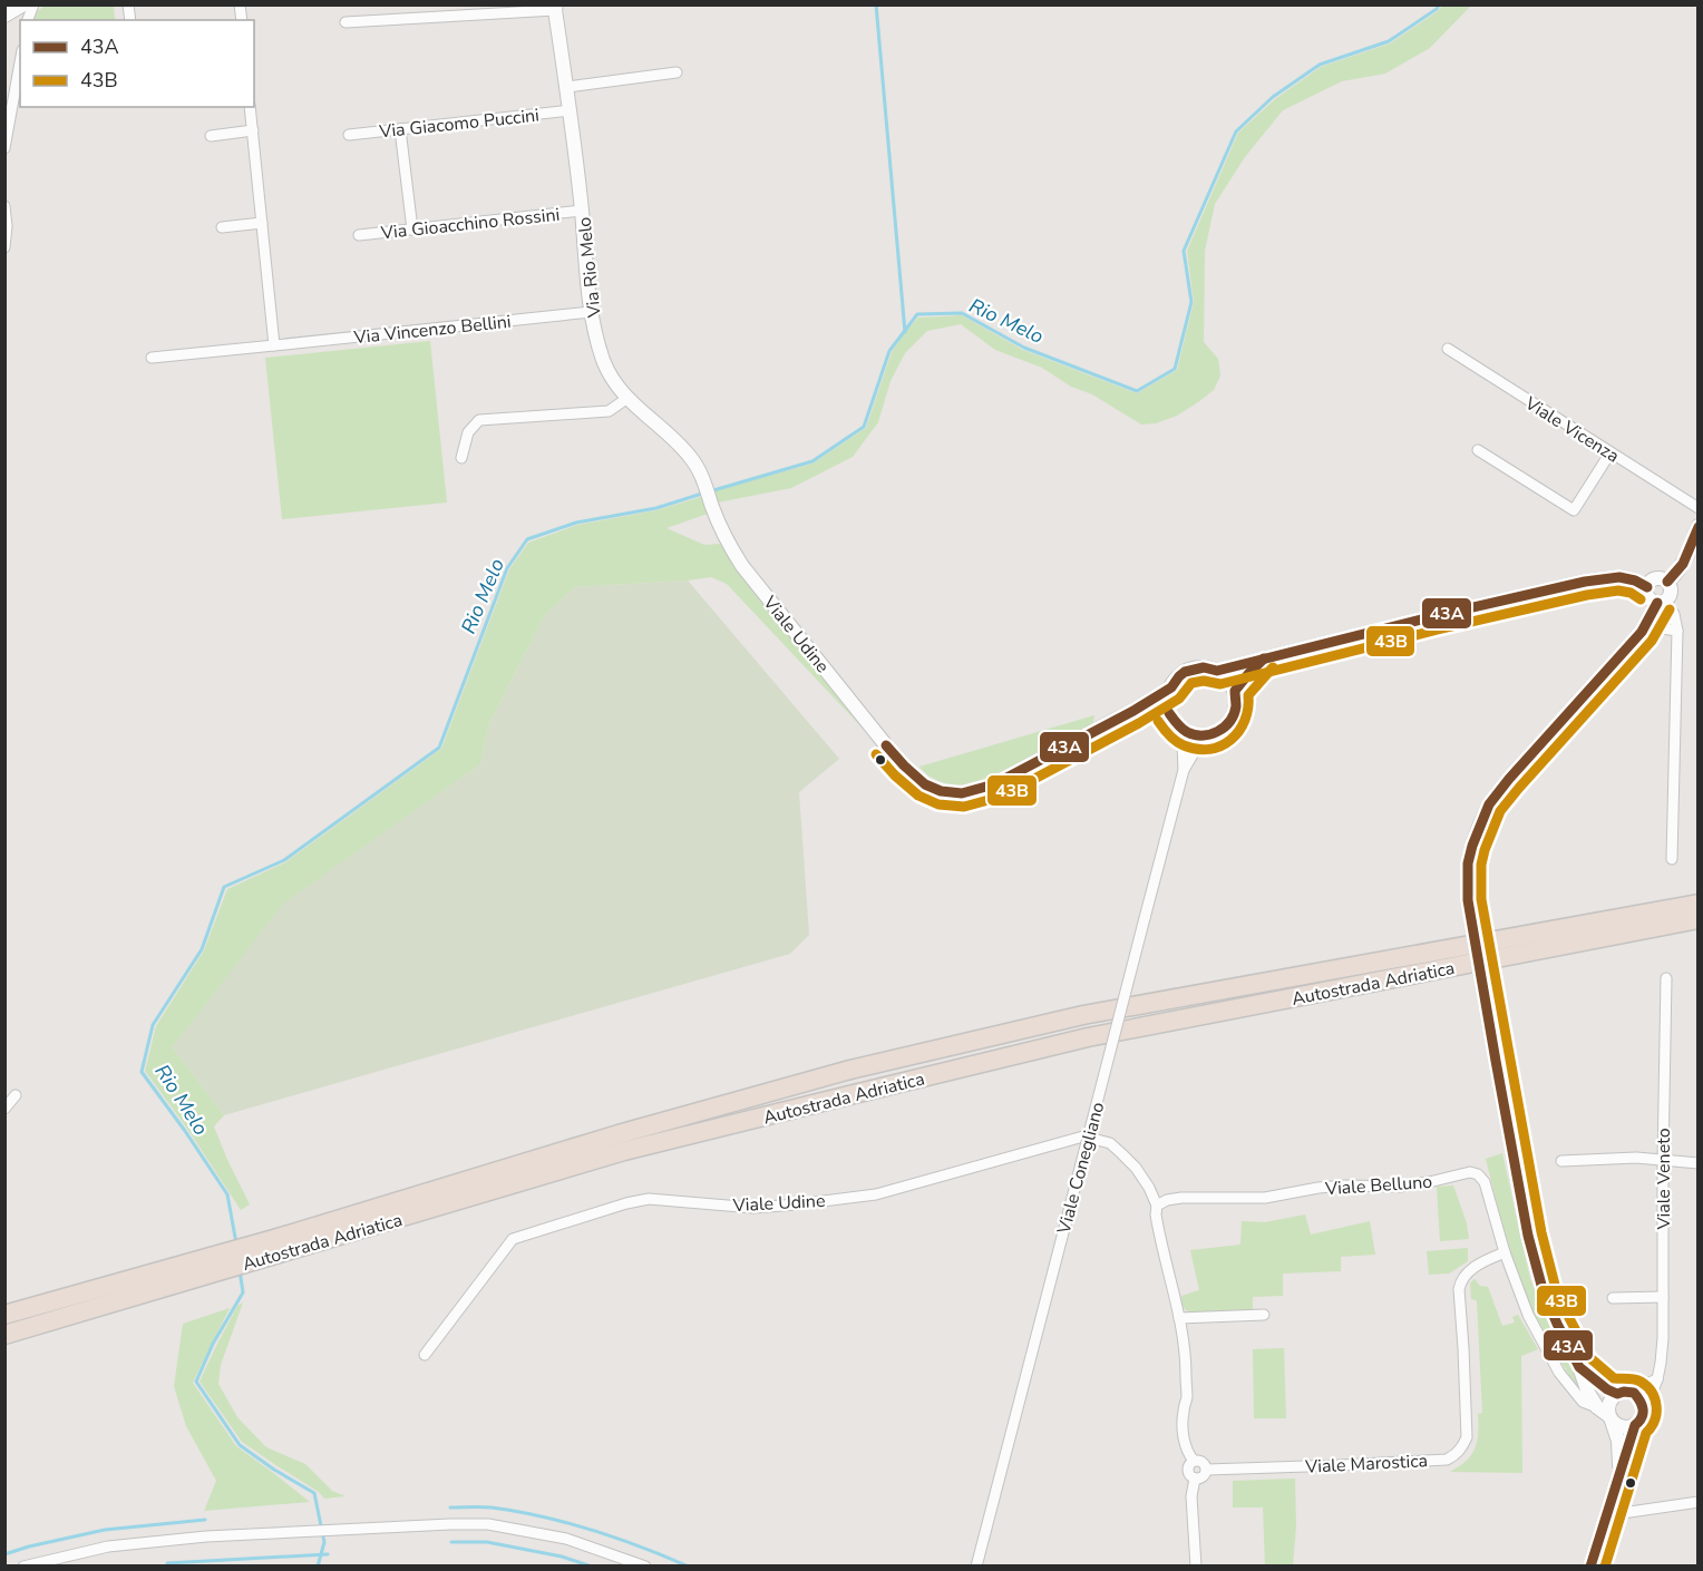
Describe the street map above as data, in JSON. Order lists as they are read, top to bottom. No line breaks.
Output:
{"streets":{"highway":["Autostrada Adriatica"],"street":["Via Giacomo Puccini","Via Gioacchino Rossini","Via Rio Melo","Via Vincenzo Bellini","Viale Vicenza","Viale Udine","Viale Conegliano","Viale Veneto","Viale Belluno","Viale Marostica"]},"crossings":[["Via Giacomo Puccini","Via Rio Melo"],["Via Gioacchino Rossini","Via Rio Melo"],["Via Rio Melo","Via Vincenzo Bellini"],["Via Rio Melo","Viale Udine"],["Viale Udine","Viale Conegliano"],["Viale Udine","Viale Belluno"],["Viale Belluno","Viale Marostica"]],"water":["Rio Melo"],"lines":["transit line 43A","transit line 43B"],"legend":["43A","43B"]}
